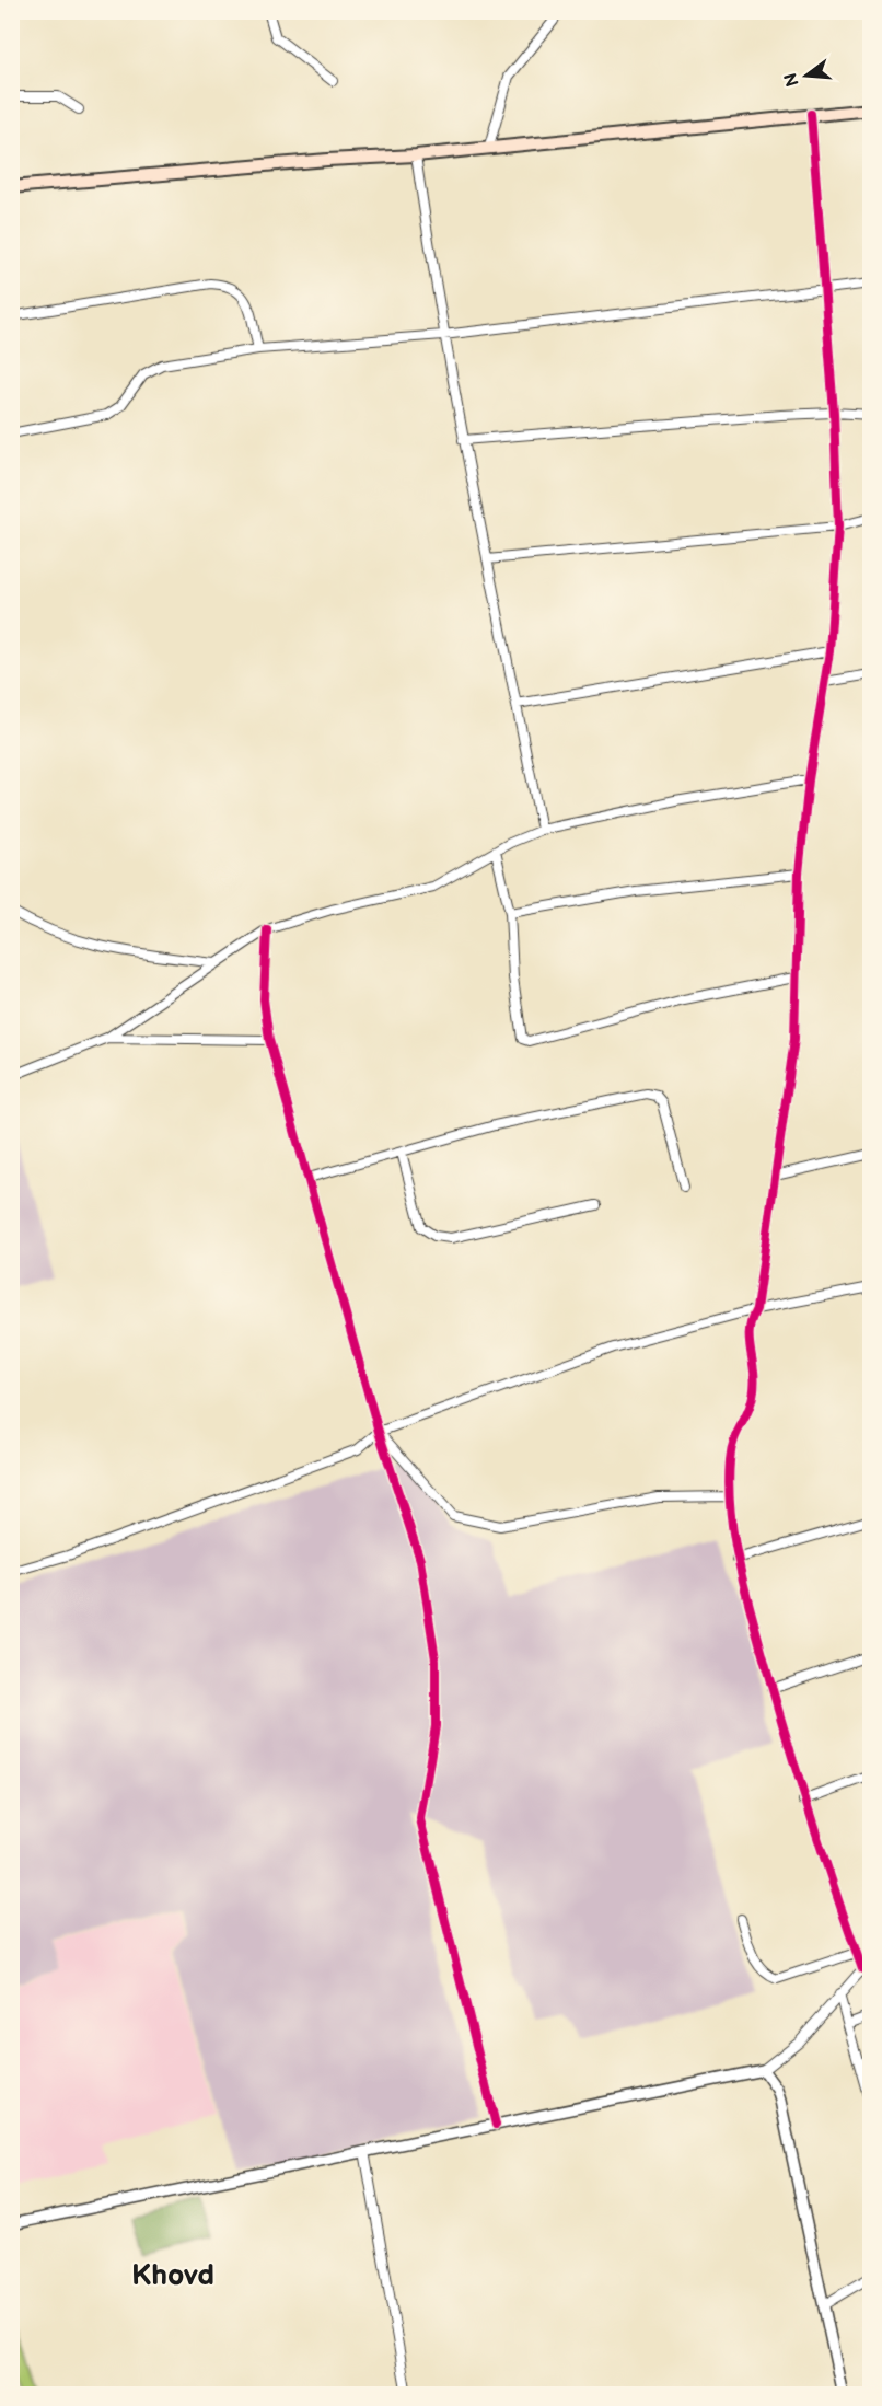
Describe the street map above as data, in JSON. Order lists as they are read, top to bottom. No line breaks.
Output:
{"districts":["Khovd"],"north":"left"}
